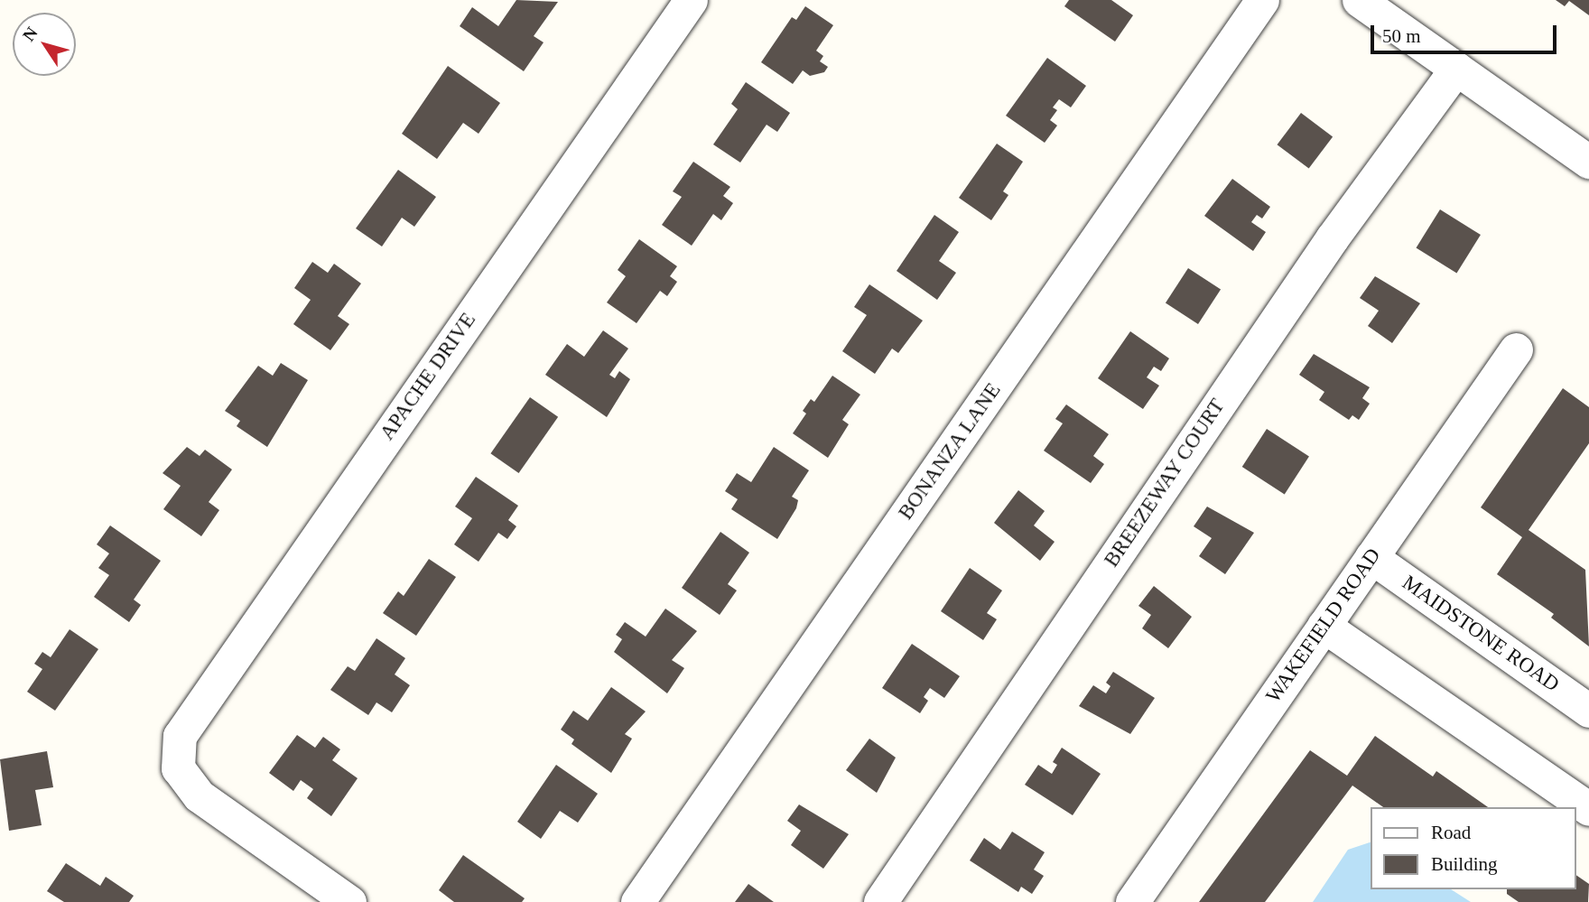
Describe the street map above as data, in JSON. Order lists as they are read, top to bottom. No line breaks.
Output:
{"streets":{"street":["APACHE DRIVE","BONANZA LANE","BREEZEWAY COURT","WAKEFIELD ROAD","MAIDSTONE ROAD"]},"crossings":[["WAKEFIELD ROAD","MAIDSTONE ROAD"]],"legend":["Road","Building"],"scale_bar":"50 m","north":"top left"}
